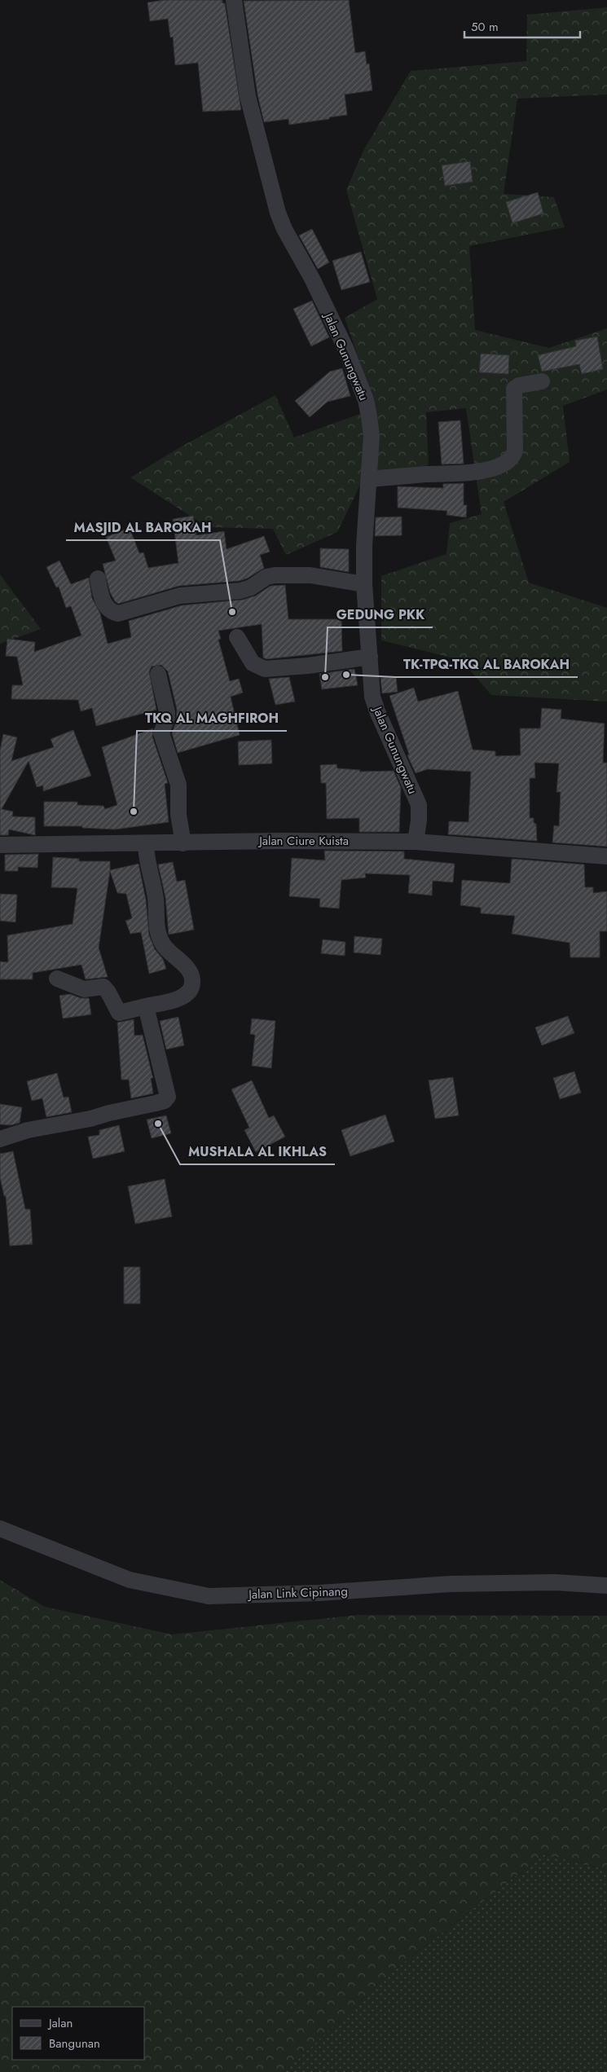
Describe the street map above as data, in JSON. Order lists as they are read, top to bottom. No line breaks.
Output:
{"streets":{"street":["Jalan Gunungwatu","Jalan Ciure Kuista","Jalan Link Cipinang"]},"crossings":[["Jalan Gunungwatu","Jalan Ciure Kuista"]],"places":["MASJID AL BAROKAH","TK-TPQ-TKQ AL BAROKAH","GEDUNG PKK","TKQ AL MAGHFIROH","MUSHALA AL IKHLAS"],"legend":["Jalan","Bangunan"],"scale_bar":"50 m"}
